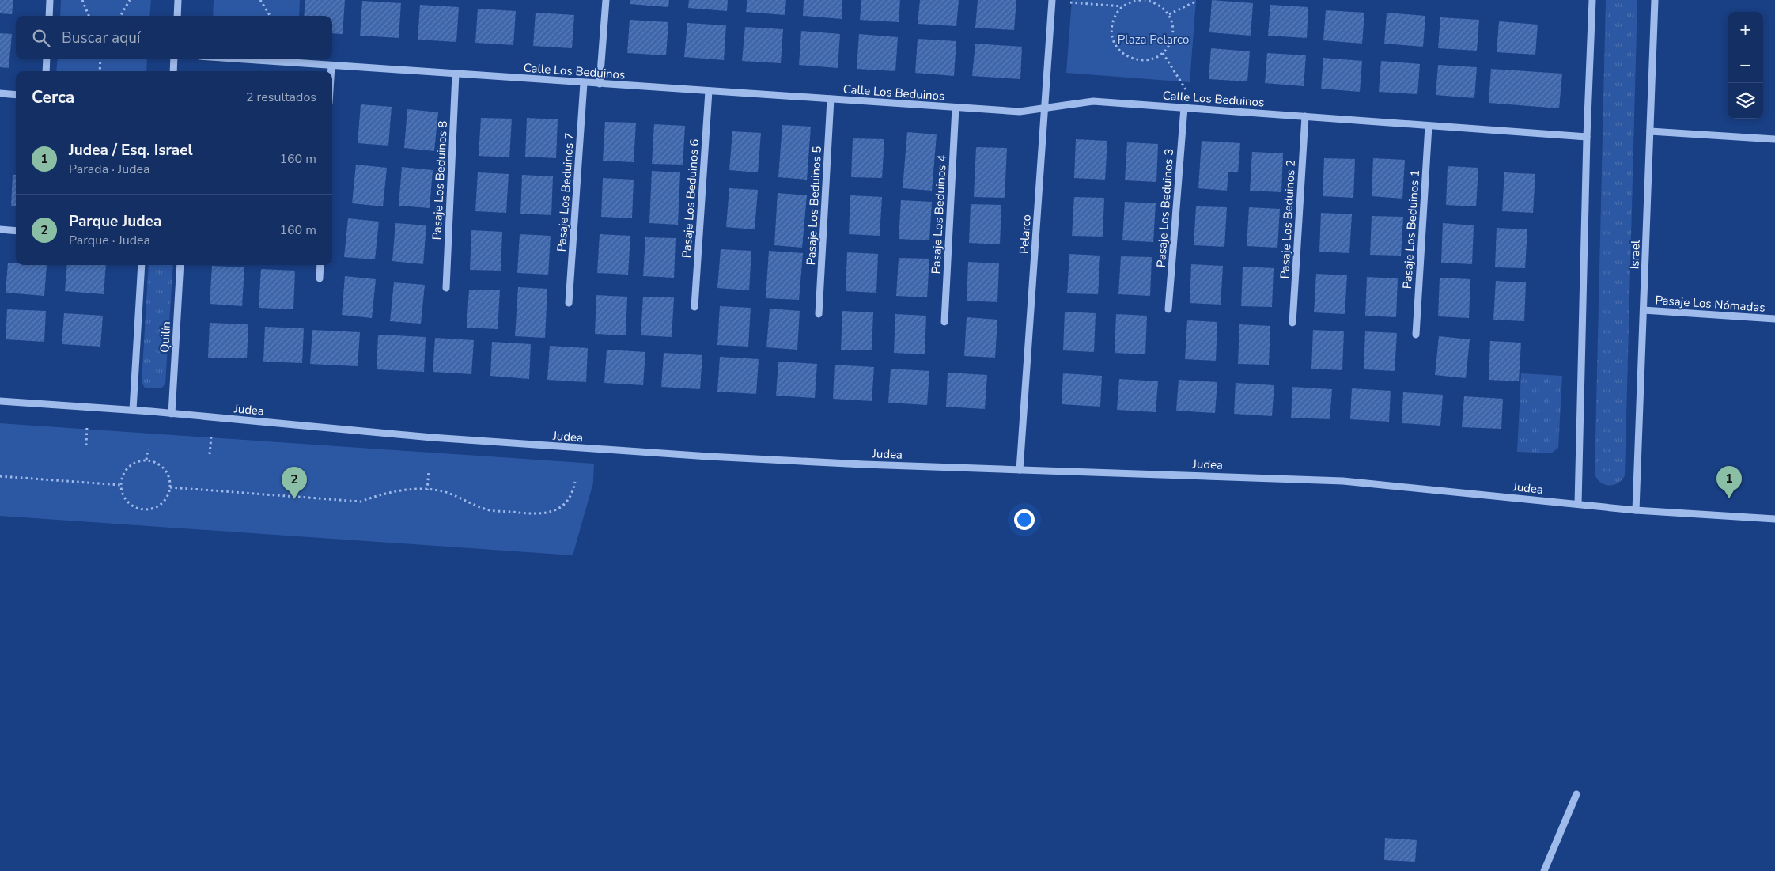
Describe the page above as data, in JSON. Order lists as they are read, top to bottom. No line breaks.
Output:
{"streets":{"street":["Calle Los Beduinos","Pasaje Los Beduinos 8","Pasaje Los Beduinos 7","Pasaje Los Beduinos 6","Pasaje Los Beduinos 5","Pasaje Los Beduinos 3","Pasaje Los Beduinos 4","Pasaje Los Beduinos 2","Pasaje Los Beduinos 1","Pelarco","Israel","Pasaje Los Nómadas","Quilín","Judea"]},"crossings":[["Calle Los Beduinos","Pasaje Los Beduinos 8"],["Calle Los Beduinos","Pasaje Los Beduinos 7"],["Calle Los Beduinos","Pasaje Los Beduinos 6"],["Calle Los Beduinos","Pasaje Los Beduinos 5"],["Calle Los Beduinos","Pasaje Los Beduinos 3"],["Calle Los Beduinos","Pasaje Los Beduinos 4"],["Calle Los Beduinos","Pasaje Los Beduinos 2"],["Calle Los Beduinos","Pasaje Los Beduinos 1"],["Calle Los Beduinos","Pelarco"],["Pelarco","Judea"],["Israel","Pasaje Los Nómadas"],["Israel","Judea"],["Quilín","Judea"]],"parks":["Plaza Pelarco"],"page":{"map_buttons":["+","−"],"search":"Buscar aquí","heading":["Cerca","2 resultados"],"list":[{"mark":"1","name":"Judea / Esq. Israel","note":"Parada · Judea","value":"160 m"},{"mark":"2","name":"Parque Judea","note":"Parque · Judea","value":"160 m"}],"pins":["1","2"]}}
